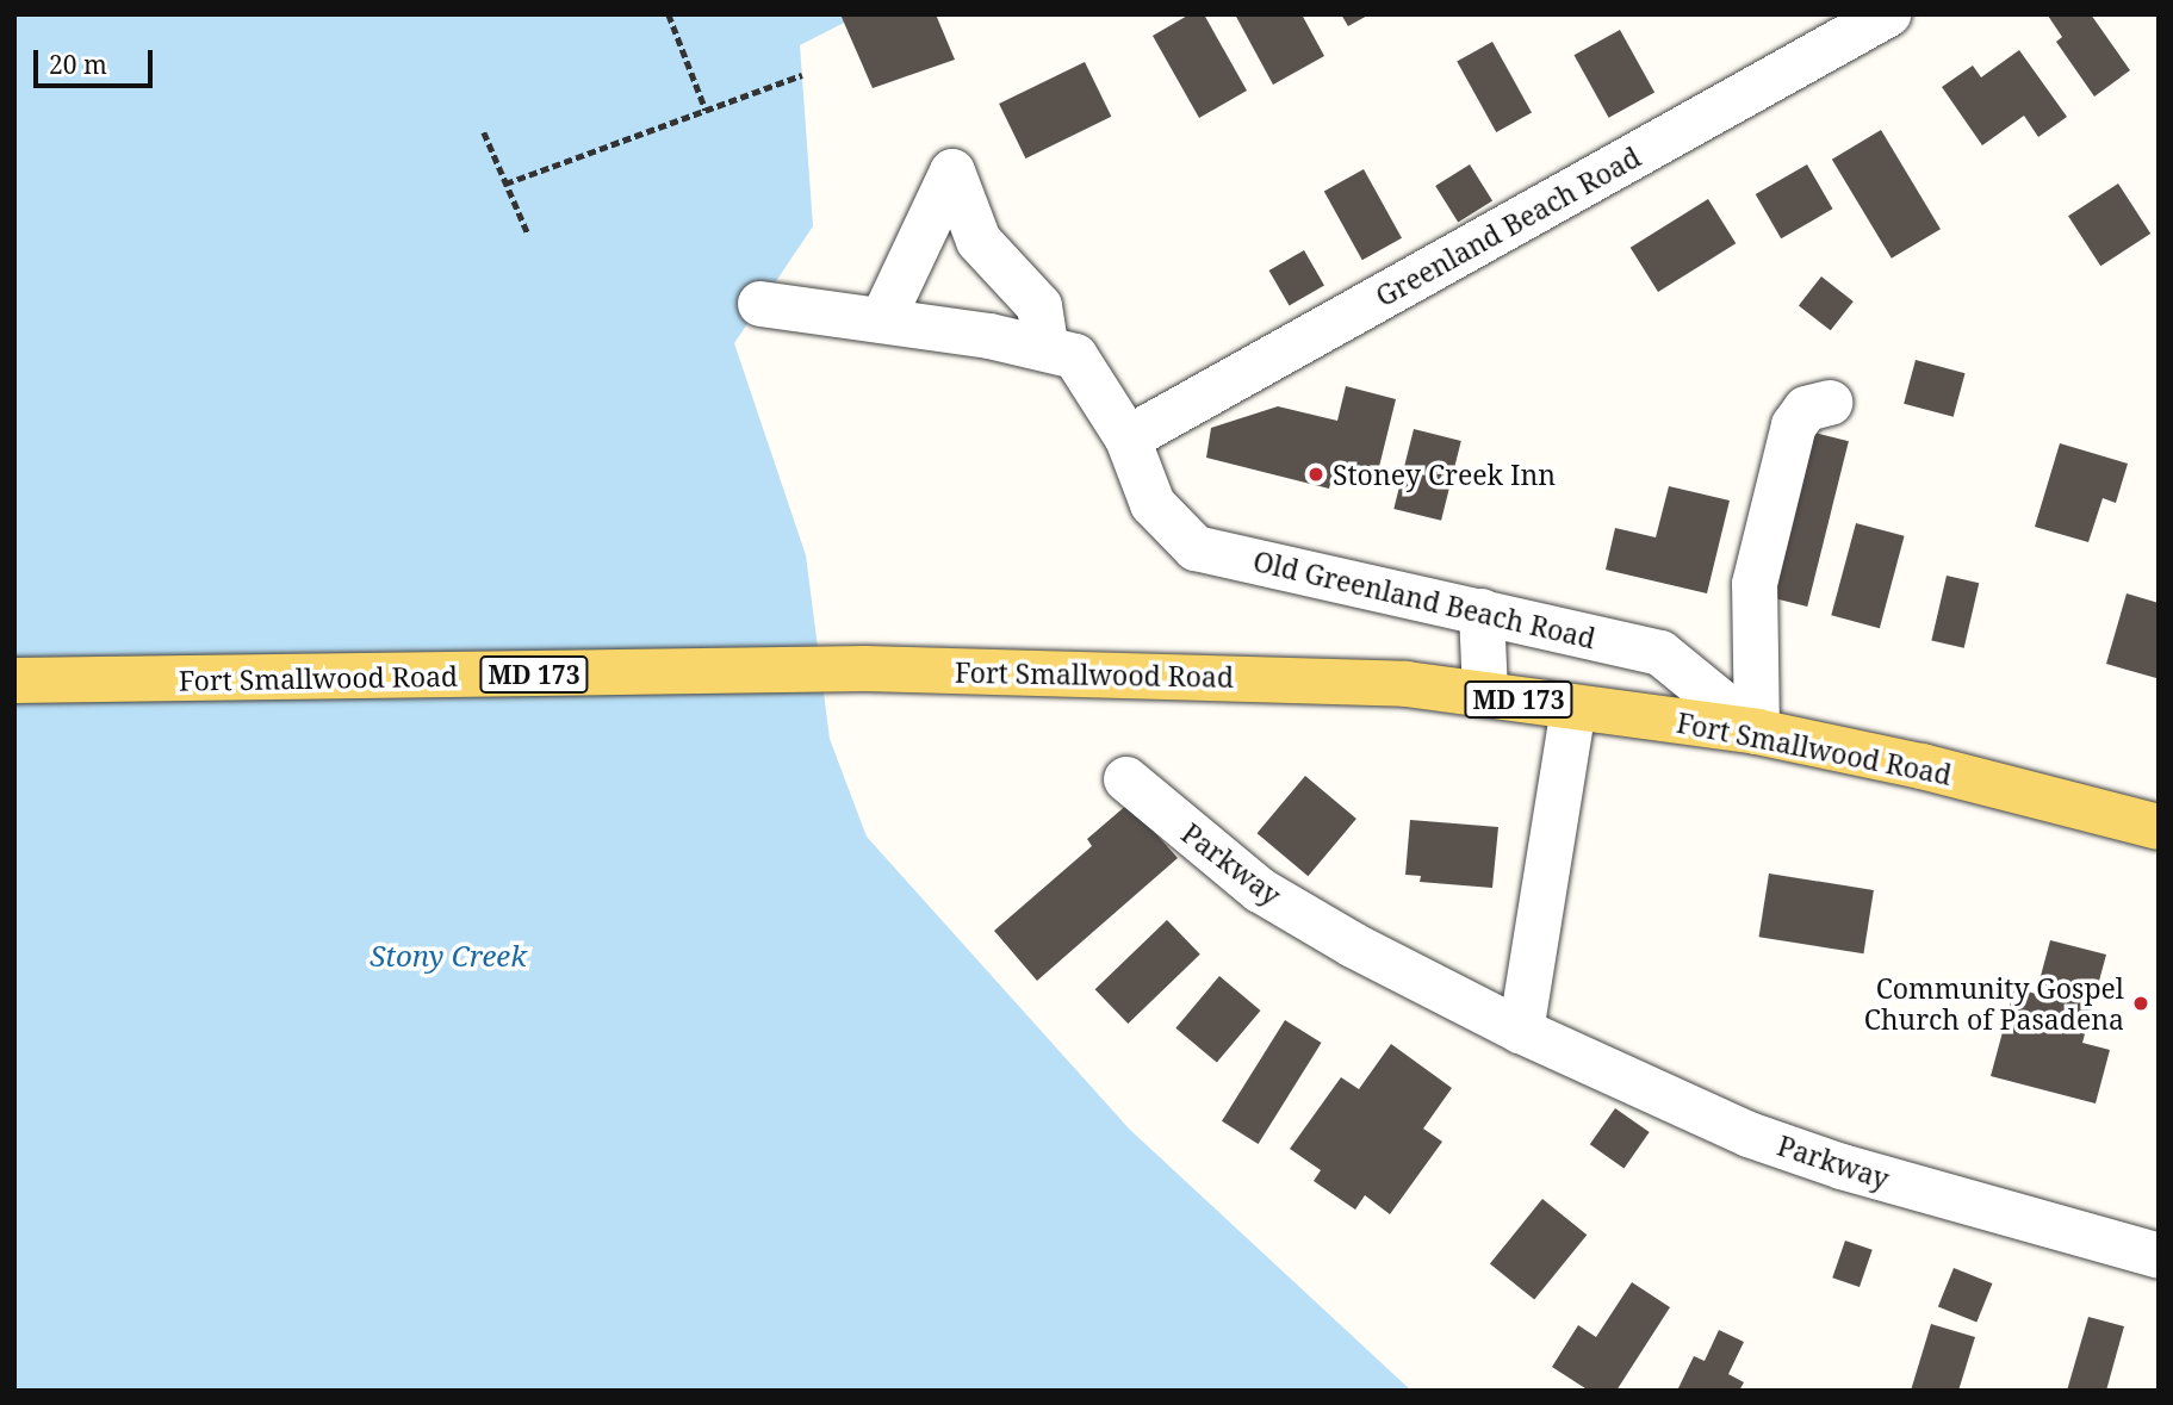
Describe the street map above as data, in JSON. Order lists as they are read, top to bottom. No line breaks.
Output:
{"streets":{"main road":["MD 173","Fort Smallwood Road"],"street":["Greenland Beach Road","Old Greenland Beach Road","Parkway"]},"crossings":[["Greenland Beach Road","Old Greenland Beach Road"],["Old Greenland Beach Road","Fort Smallwood Road"]],"water":["Stony Creek"],"places":["Stoney Creek Inn","Community Gospel Church of Pasadena"],"scale_bar":"20 m"}
